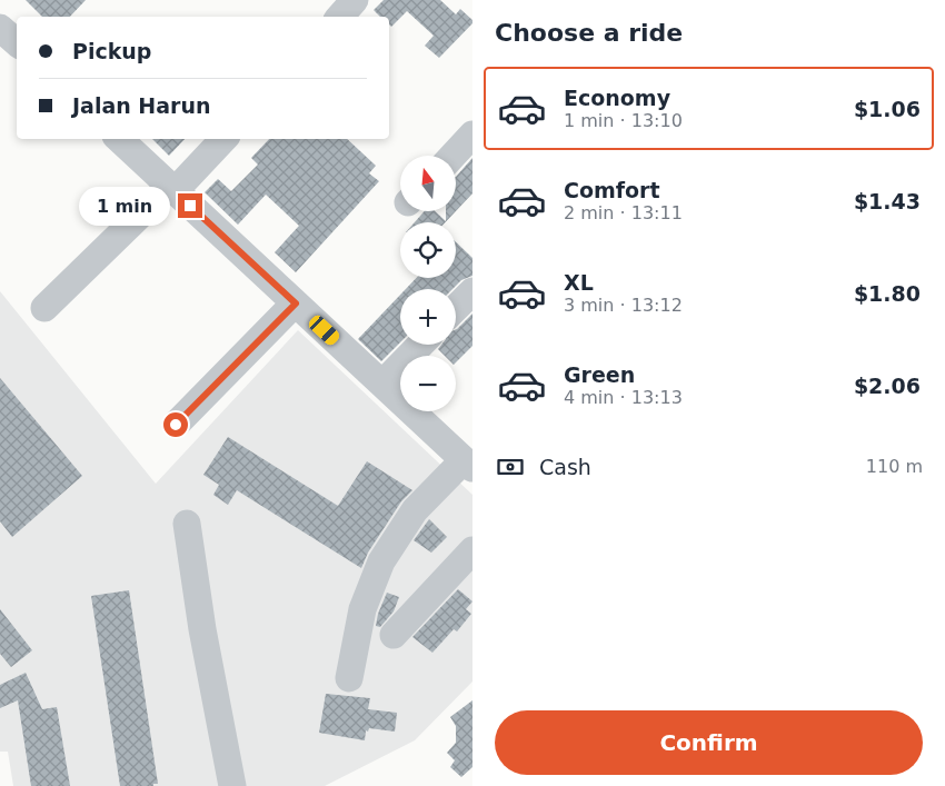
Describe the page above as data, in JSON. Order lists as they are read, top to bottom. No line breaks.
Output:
{"north":"top","page":{"heading":"Choose a ride","banner":["Pickup","Jalan Harun"],"list":[{"name":"Economy","note":"1 min · 13:10","value":"$1.06"},{"name":"Comfort","note":"2 min · 13:11","value":"$1.43"},{"name":"XL","note":"3 min · 13:12","value":"$1.80"},{"name":"Green","note":"4 min · 13:13","value":"$2.06"}],"map_buttons":["+","−"],"bubble":"1 min","pay":["Cash","110 m"],"buttons":"Confirm"}}
